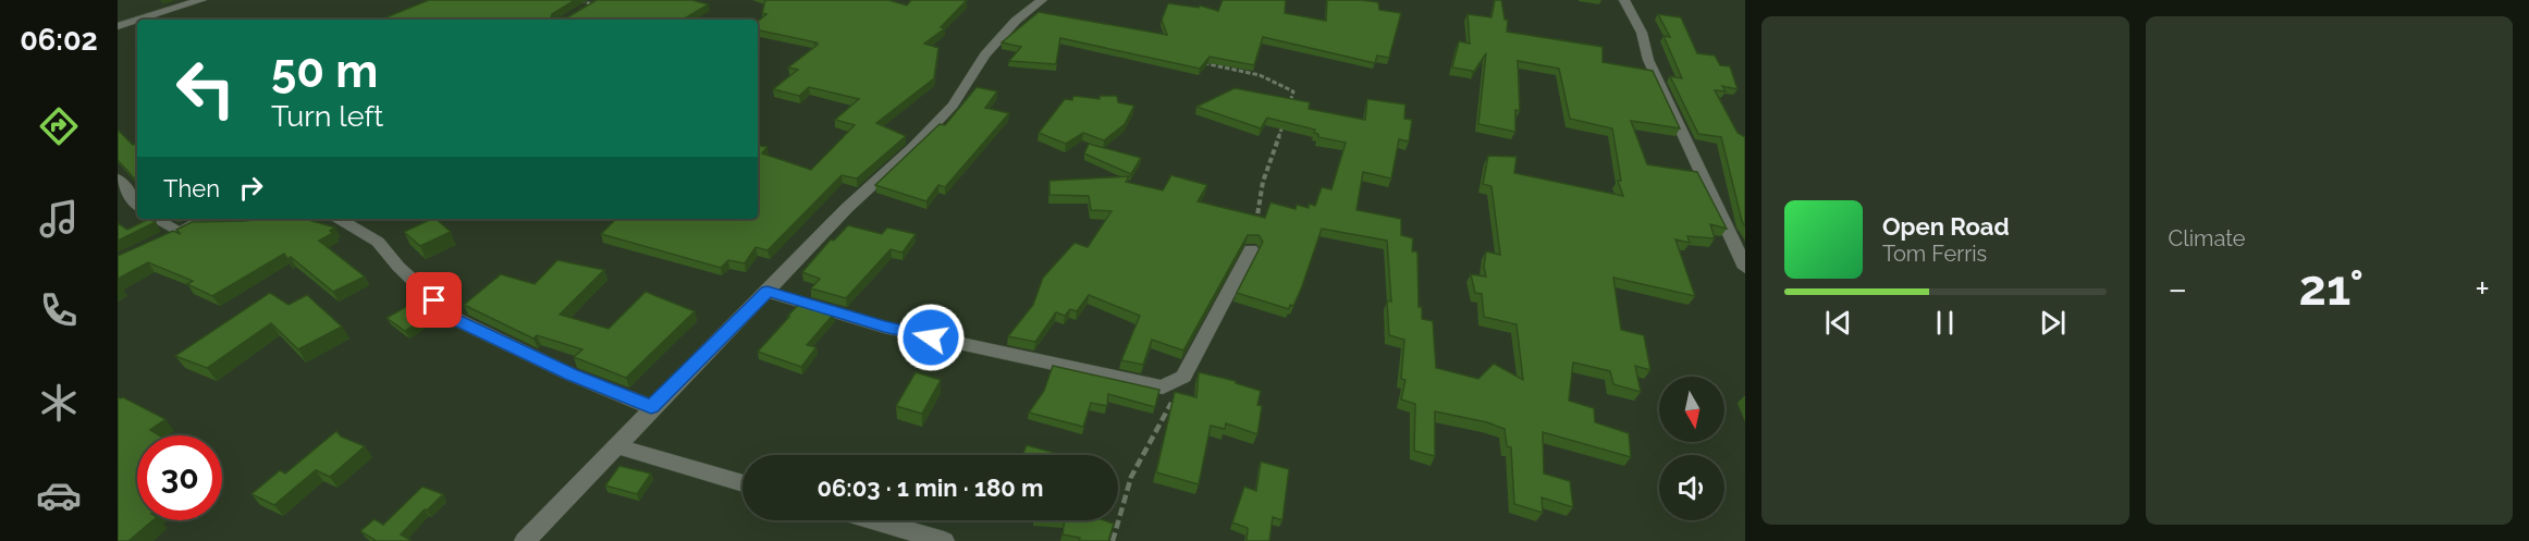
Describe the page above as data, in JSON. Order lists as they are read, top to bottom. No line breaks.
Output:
{"north":"bottom","page":{"tabs":"06:02","tile":"Climate","turn":["50 m","Turn left"],"then":"Then","song":["Open Road","Tom Ferris"],"heat":["−","21°","+"],"limit":"30","trip":"06:03 · 1 min · 180 m"}}
